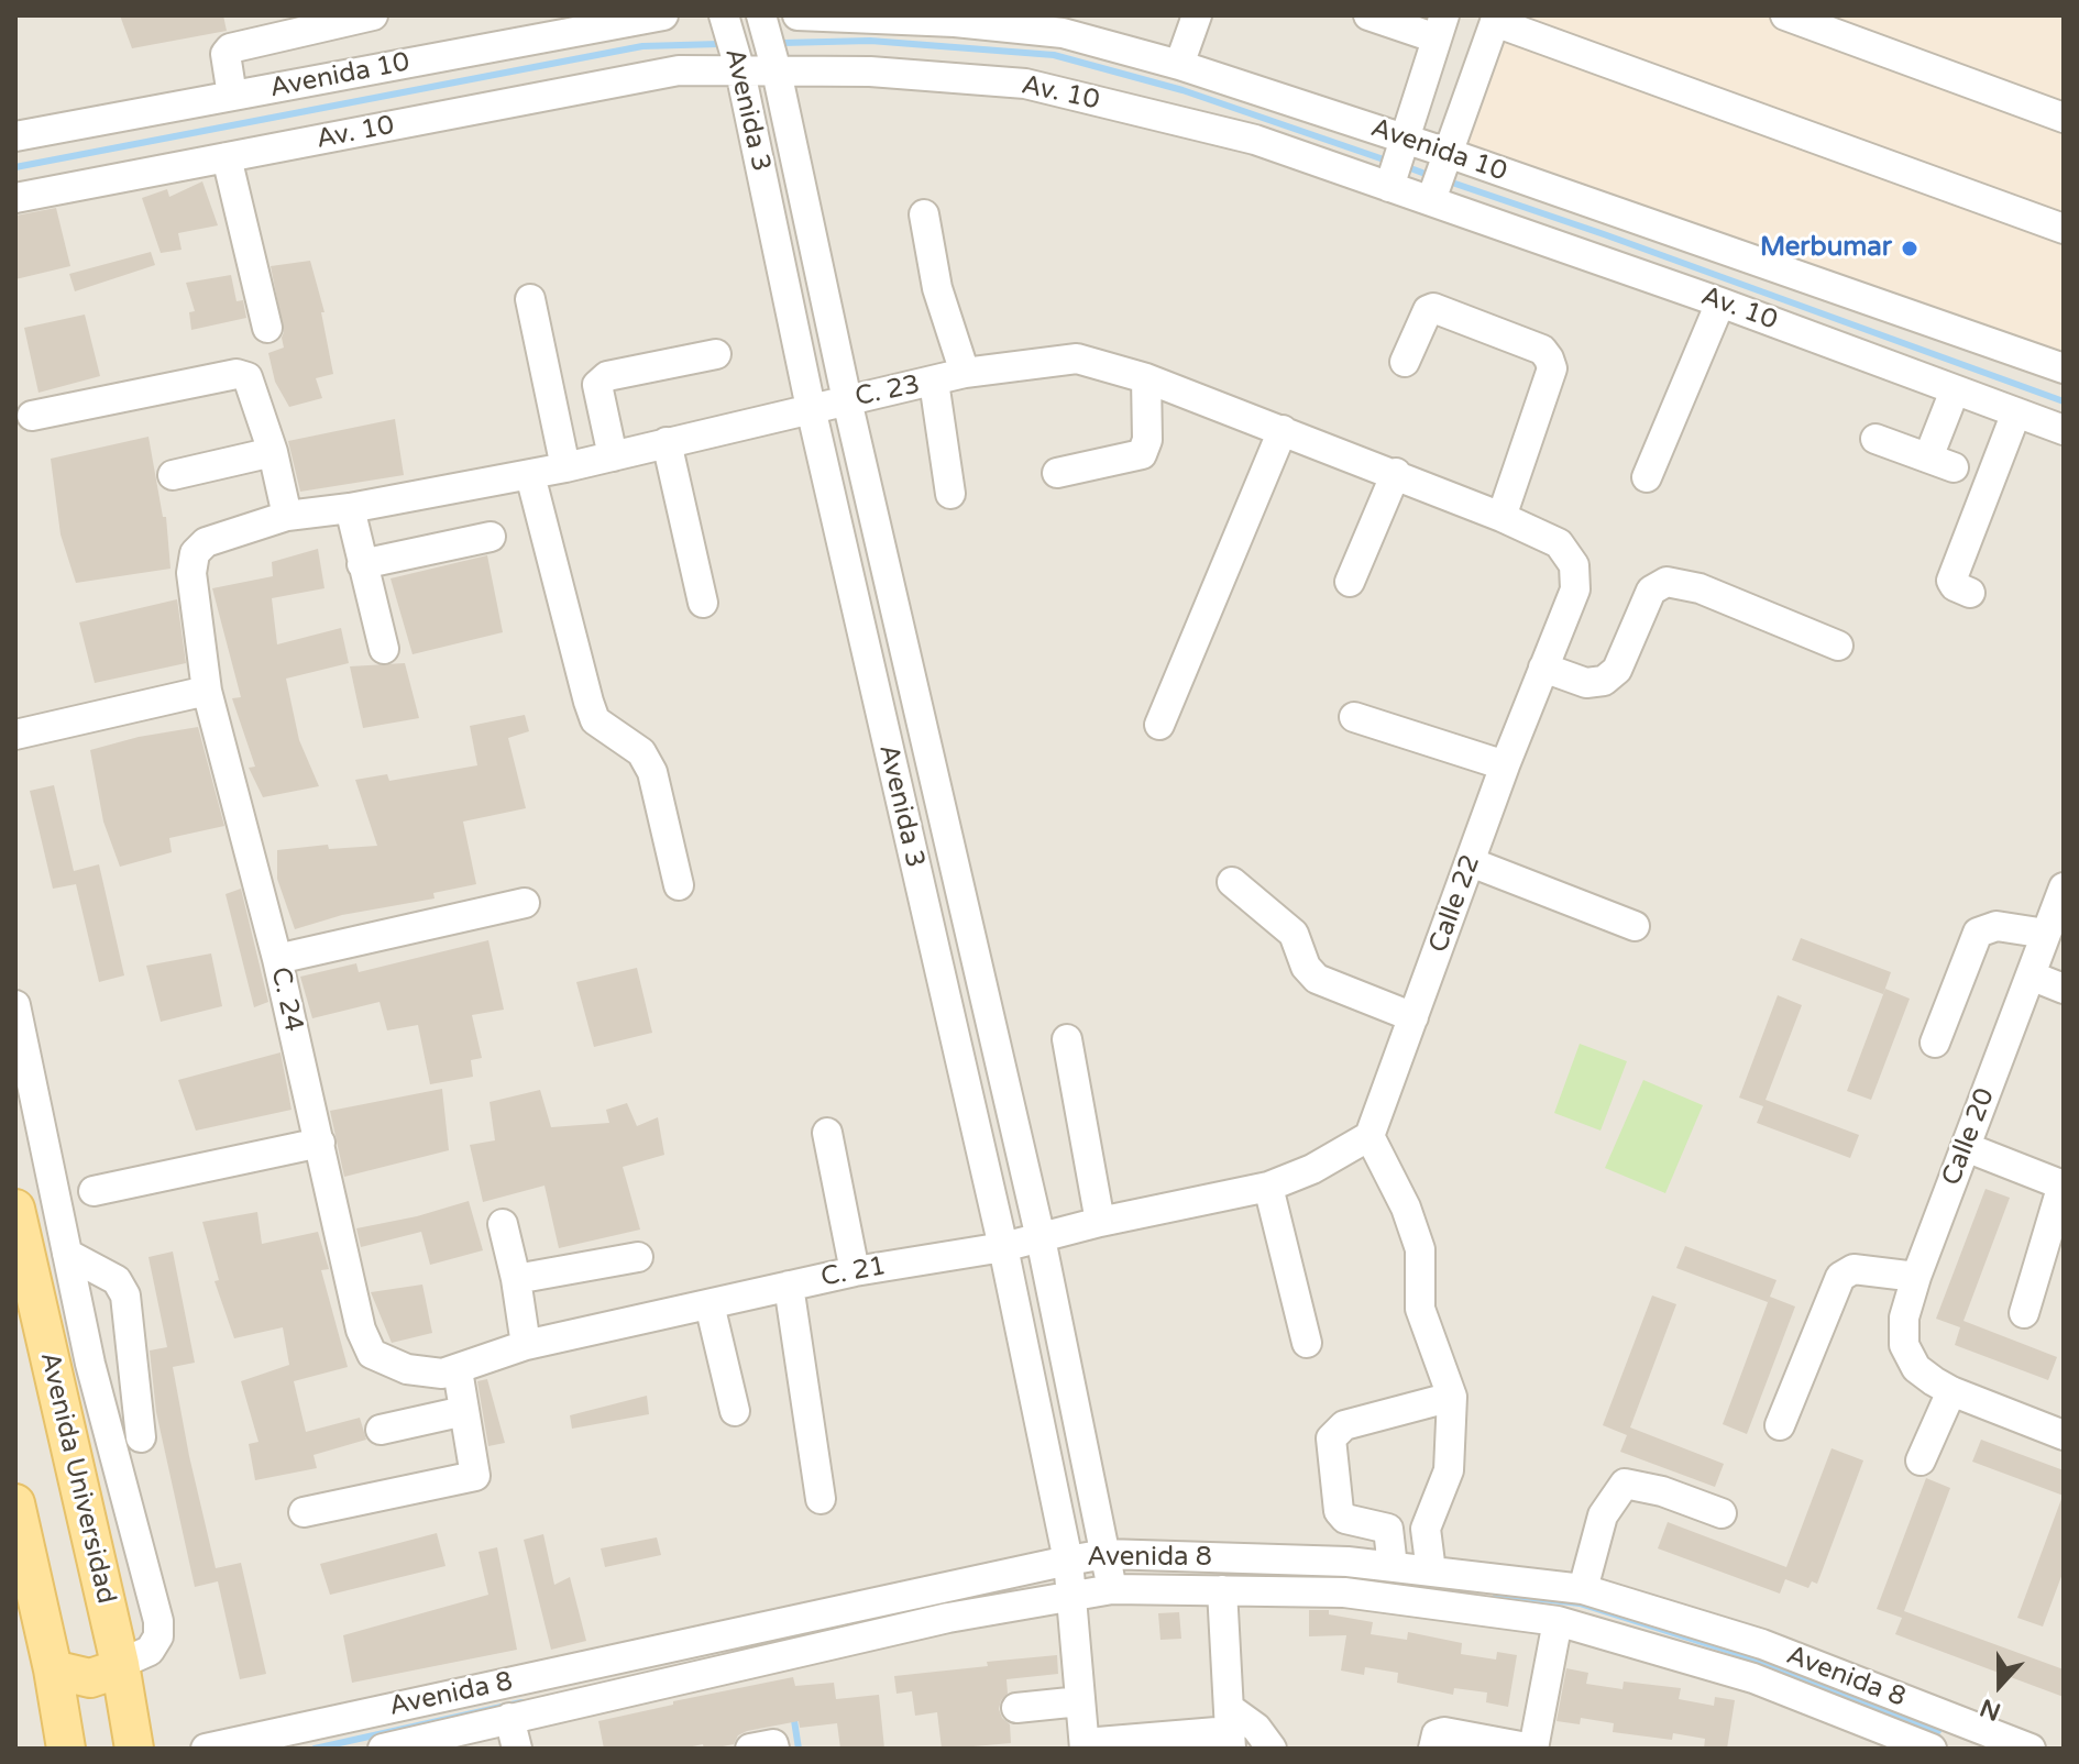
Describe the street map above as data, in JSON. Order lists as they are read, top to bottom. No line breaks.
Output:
{"streets":{"main road":["Avenida Universidad"],"street":["Avenida 10","Av. 10","Avenida 3","C. 23","Calle 22","C. 24","Calle 20","C. 21","Avenida 8"]},"crossings":[["Av. 10","Avenida 3"],["Avenida 3","C. 23"],["Avenida 3","C. 21"],["Avenida 3","Avenida 8"],["C. 23","Calle 22"],["C. 23","C. 24"],["C. 24","C. 21"]],"places":["Merbumar"],"north":"bottom"}
